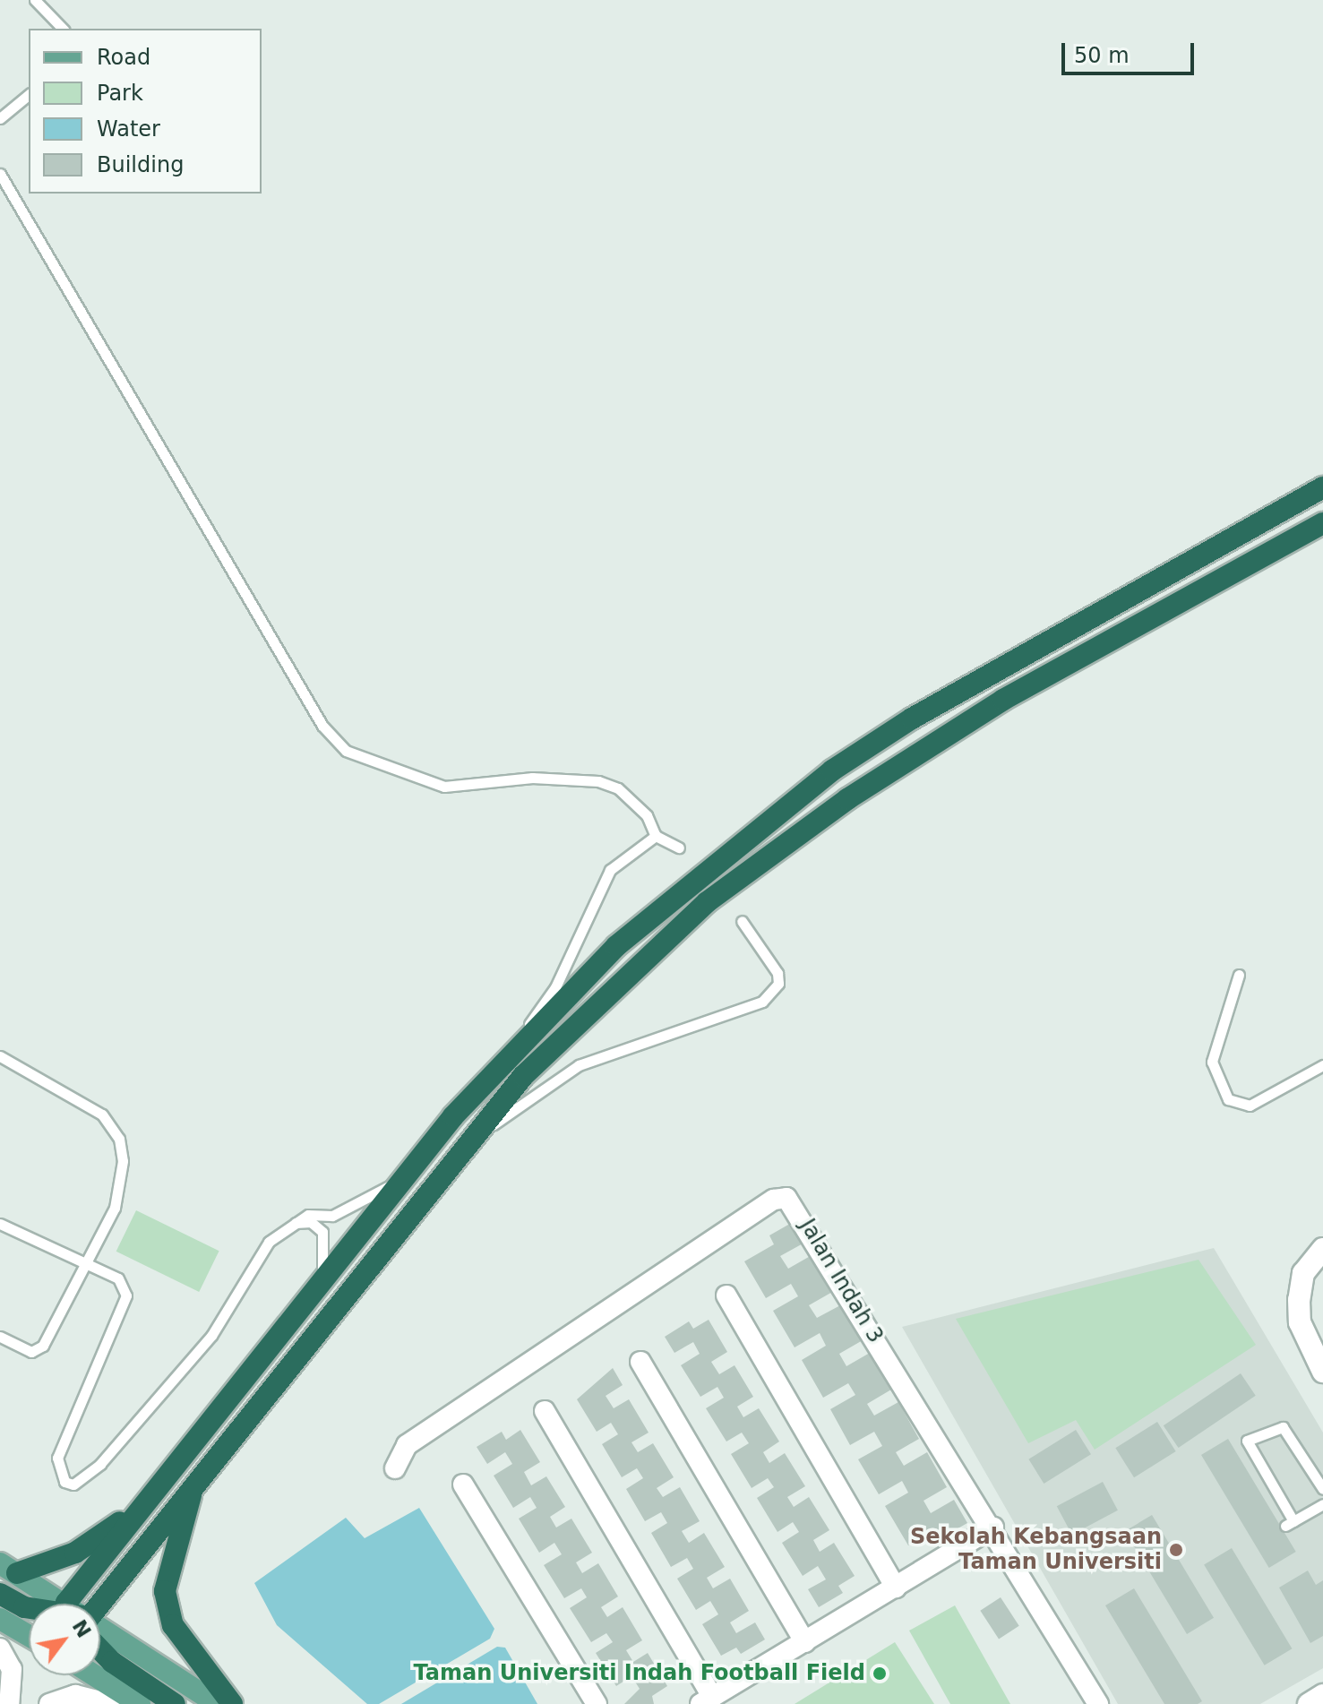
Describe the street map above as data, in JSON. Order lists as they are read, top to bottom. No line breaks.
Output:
{"streets":{"street":["Jalan Indah 3"]},"places":["Sekolah Kebangsaan Taman Universiti","Taman Universiti Indah Football Field"],"legend":["Road","Park","Water","Building"],"scale_bar":"50 m","north":"top right"}
